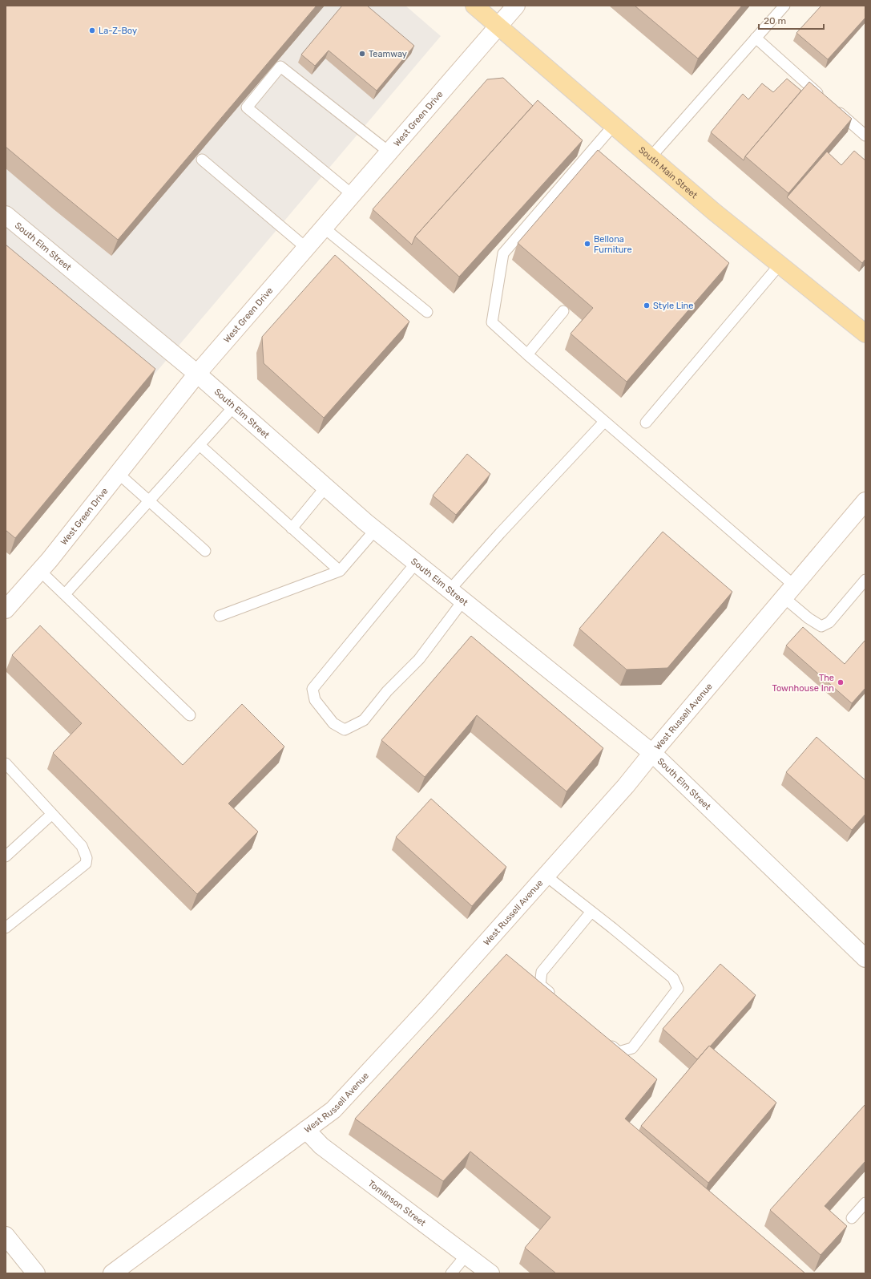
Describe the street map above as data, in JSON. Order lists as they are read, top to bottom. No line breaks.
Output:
{"streets":{"main road":["West Green Drive","South Main Street","South Elm Street","West Russell Avenue","Tomlinson Street"]},"crossings":[["West Green Drive","South Main Street"],["West Green Drive","South Elm Street"],["South Elm Street","West Russell Avenue"],["West Russell Avenue","Tomlinson Street"]],"places":["La-Z-Boy","Teamway","Bellona Furniture","Style Line","The Townhouse Inn"],"scale_bar":"20 m"}
